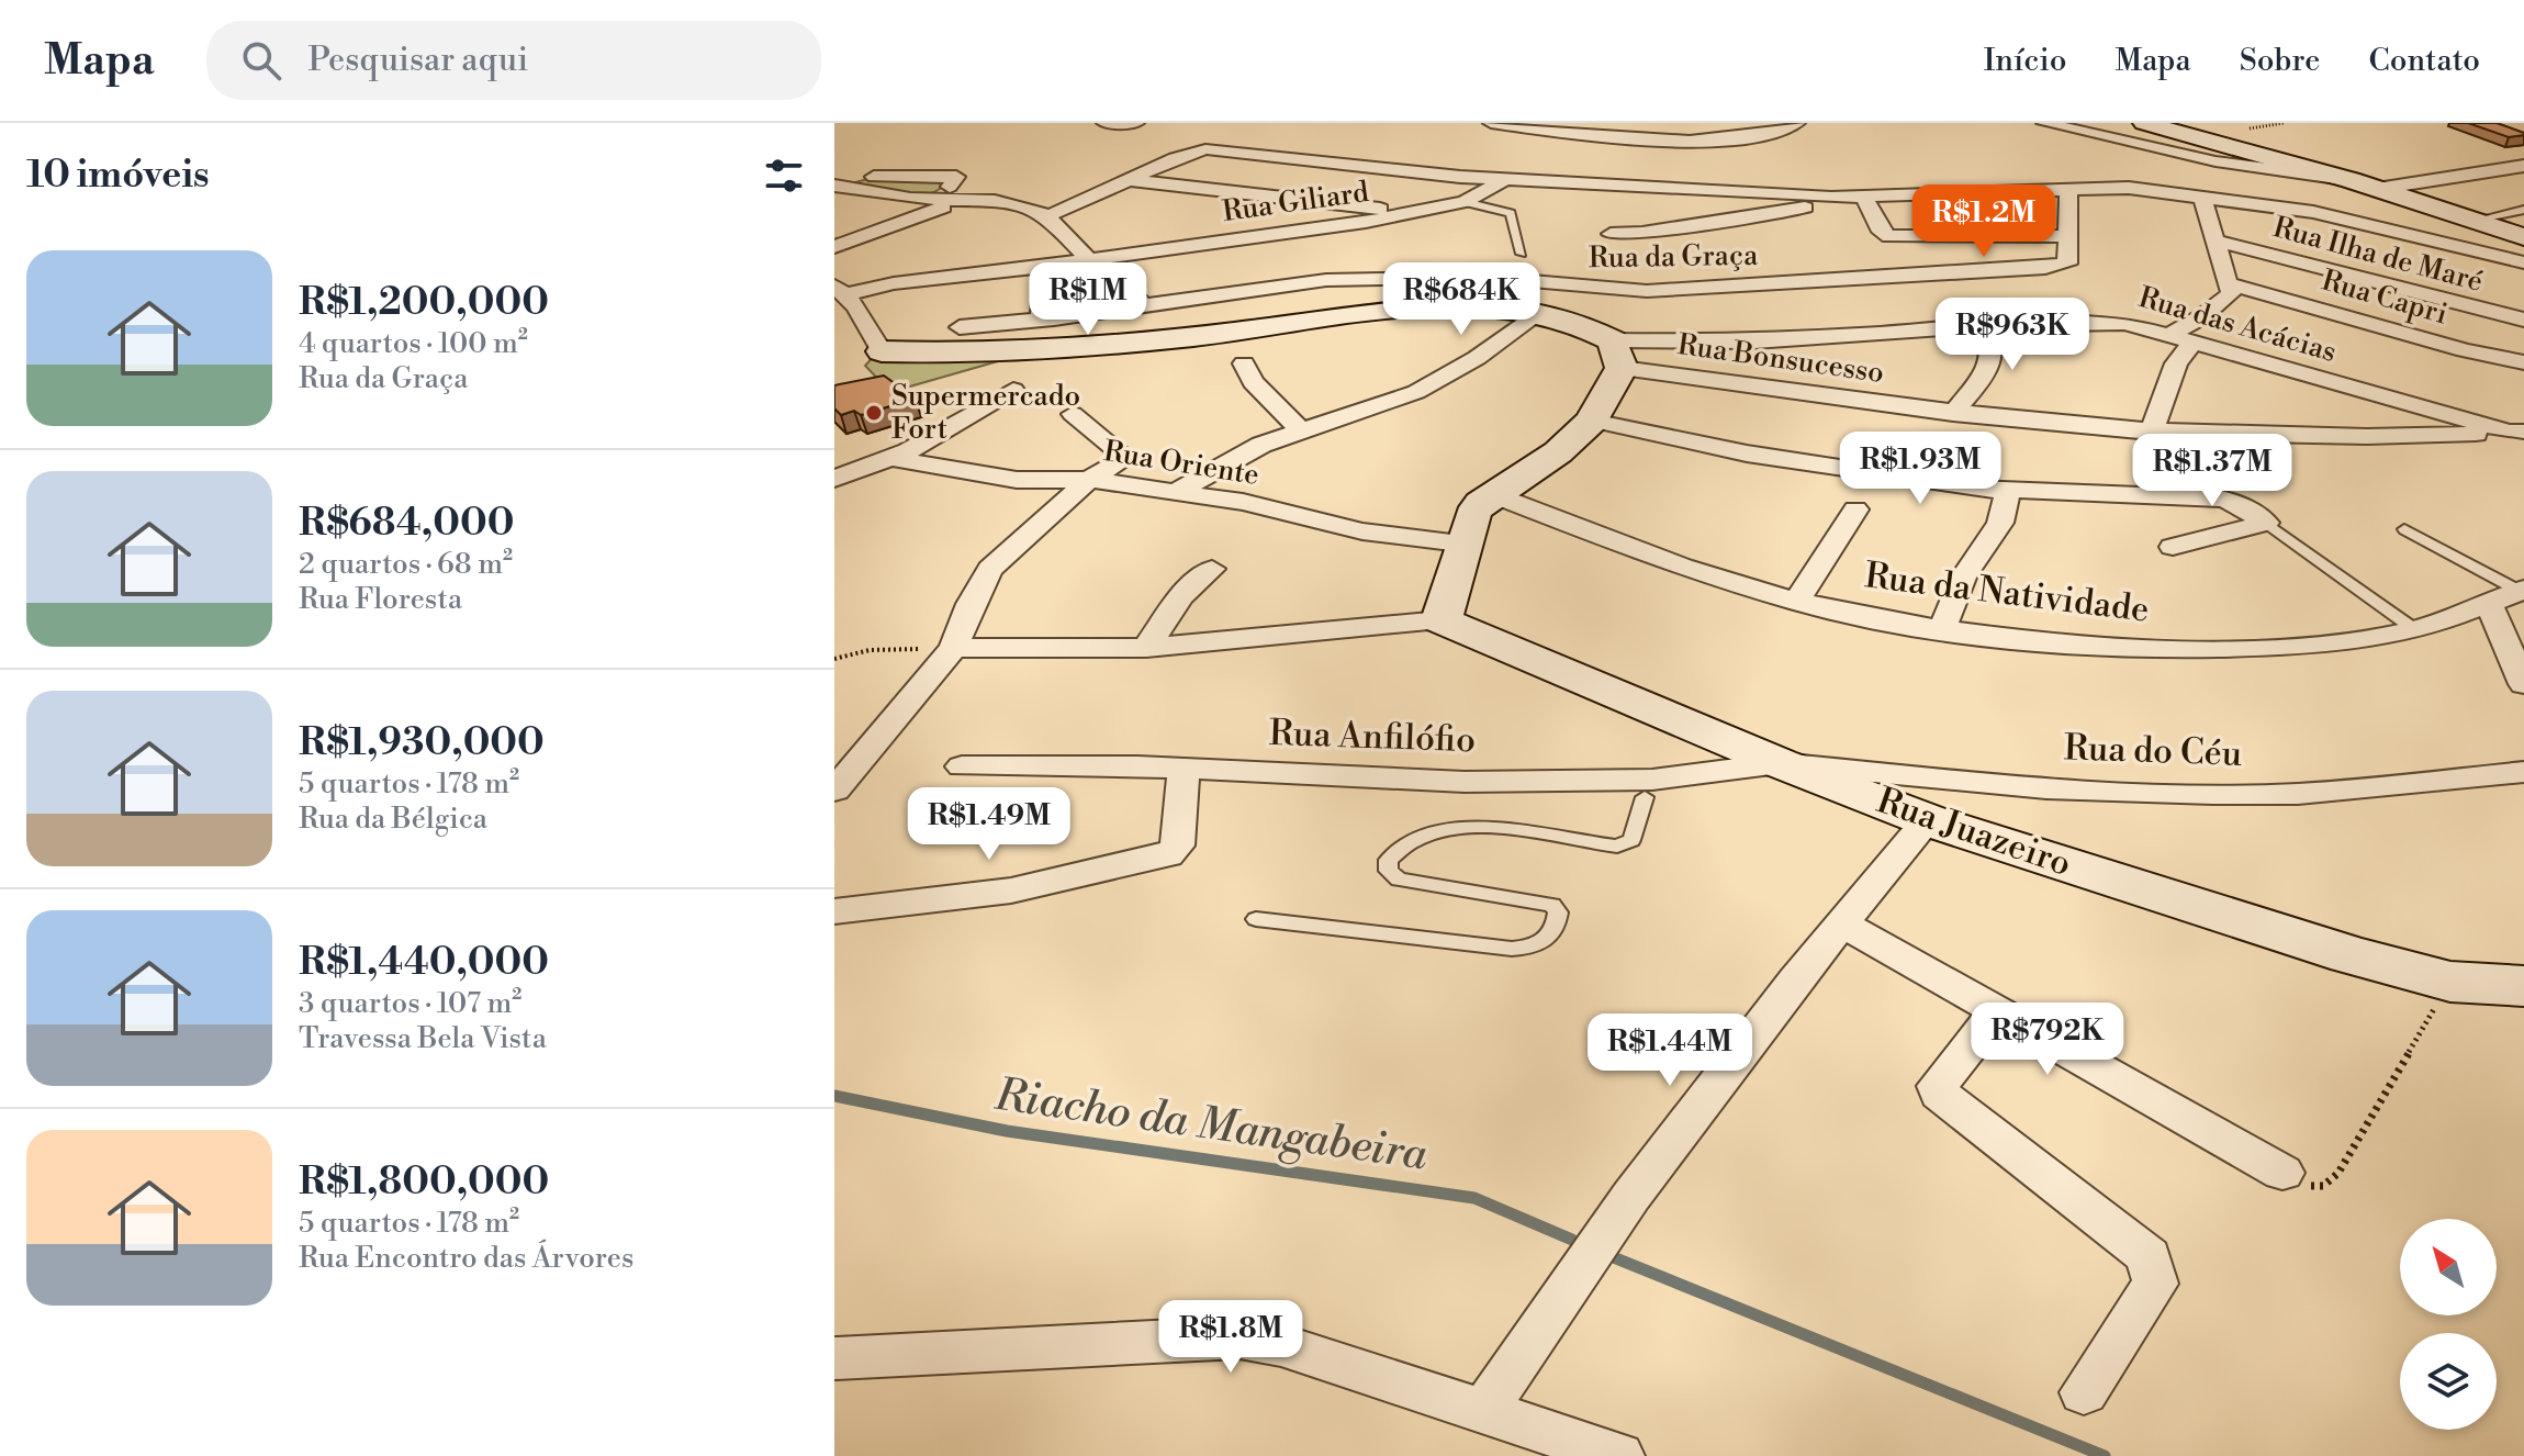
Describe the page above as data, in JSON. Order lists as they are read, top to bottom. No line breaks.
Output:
{"streets":{"main road":["Rua Juazeiro"],"street":["Rua Giliard","Rua Ilha de Maré","Rua da Graça","Rua Capri","Rua das Acácias","Rua Bonsucesso","Rua Oriente","Rua da Natividade","Rua Anfilófio","Rua do Céu"]},"crossings":[["Rua das Acácias","Rua Bonsucesso"],["Rua Anfilófio","Rua do Céu"],["Rua Anfilófio","Rua Juazeiro"],["Rua do Céu","Rua Juazeiro"]],"water":["Riacho da Mangabeira"],"places":["Supermercado Fort"],"north":"top left","page":{"header":"Mapa","search":"Pesquisar aqui","nav":["Início","Mapa","Sobre","Contato"],"heading":"10 imóveis","price":["R$1.2M","R$1M","R$684K","R$963K","R$1.93M","R$1.37M","R$1.49M","R$792K","R$1.44M","R$1.8M"],"list":[{"name":"R$1,200,000","note":"4 quartos · 100 m² · Rua da Graça"},{"name":"R$684,000","note":"2 quartos · 68 m² · Rua Floresta"},{"name":"R$1,930,000","note":"5 quartos · 178 m² · Rua da Bélgica"},{"name":"R$1,440,000","note":"3 quartos · 107 m² · Travessa Bela Vista"},{"name":"R$1,800,000","note":"5 quartos · 178 m² · Rua Encontro das Árvores"}]}}
